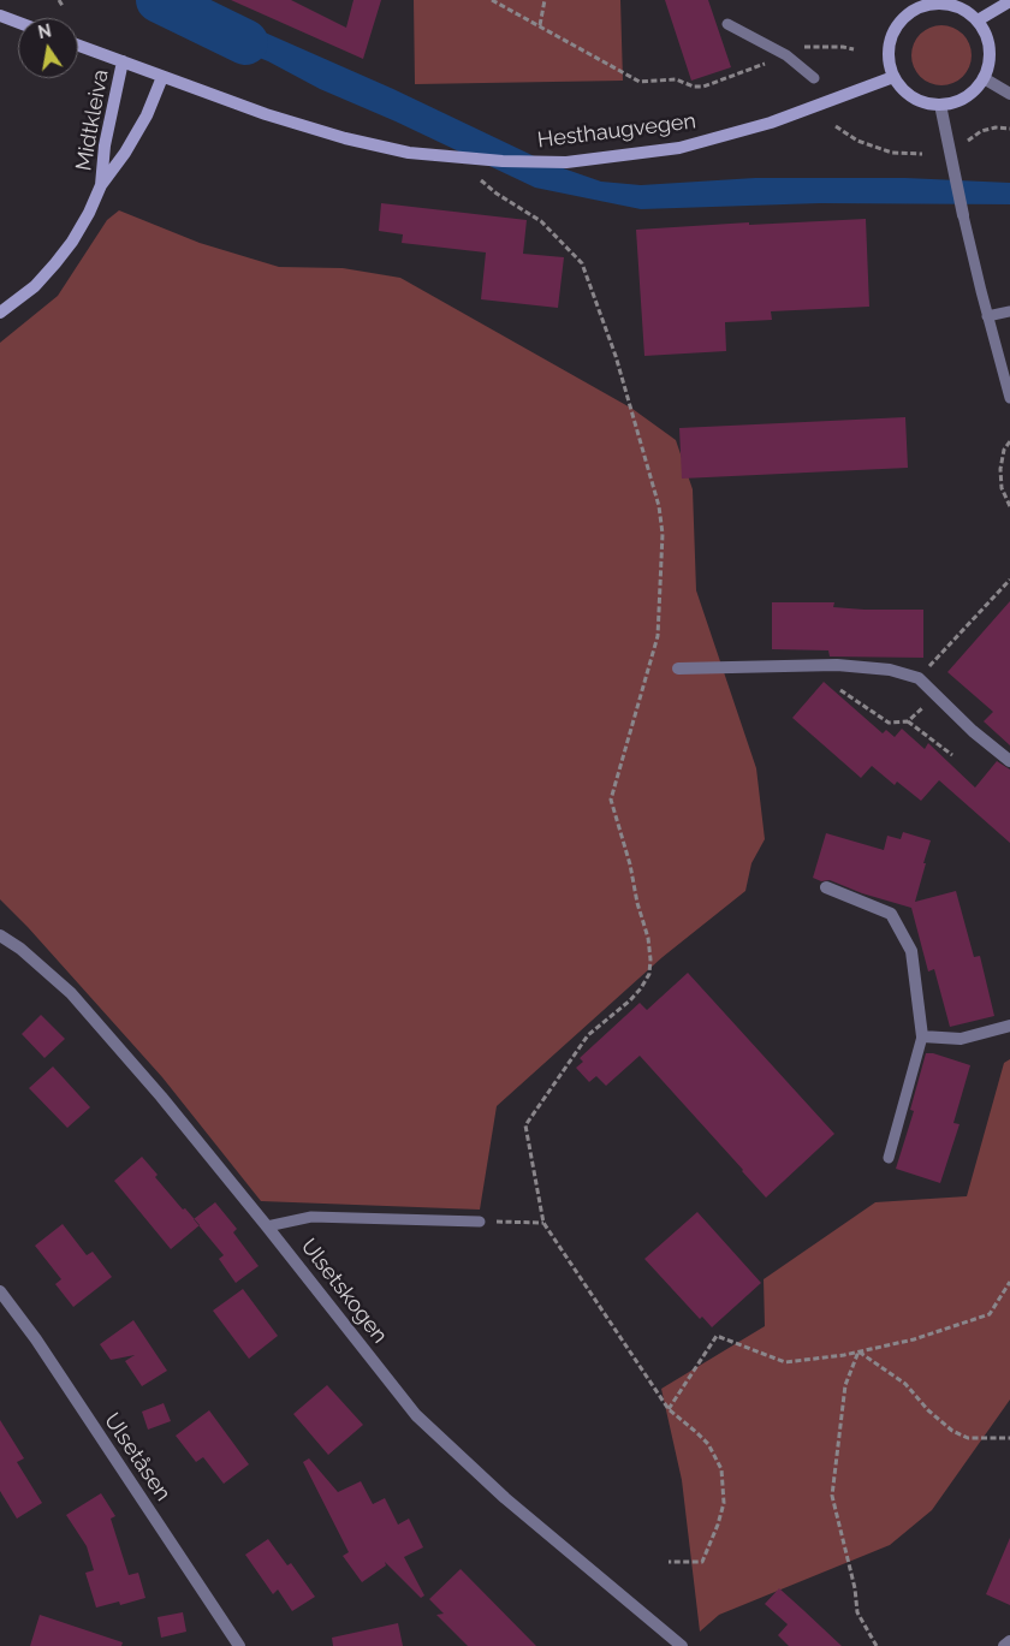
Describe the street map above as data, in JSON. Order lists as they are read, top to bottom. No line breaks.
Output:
{"streets":{"main road":["Midtkleiva","Hesthaugvegen"],"street":["Ulsetskogen","Ulsetåsen"]},"crossings":[["Midtkleiva","Hesthaugvegen"]],"north":"top"}
